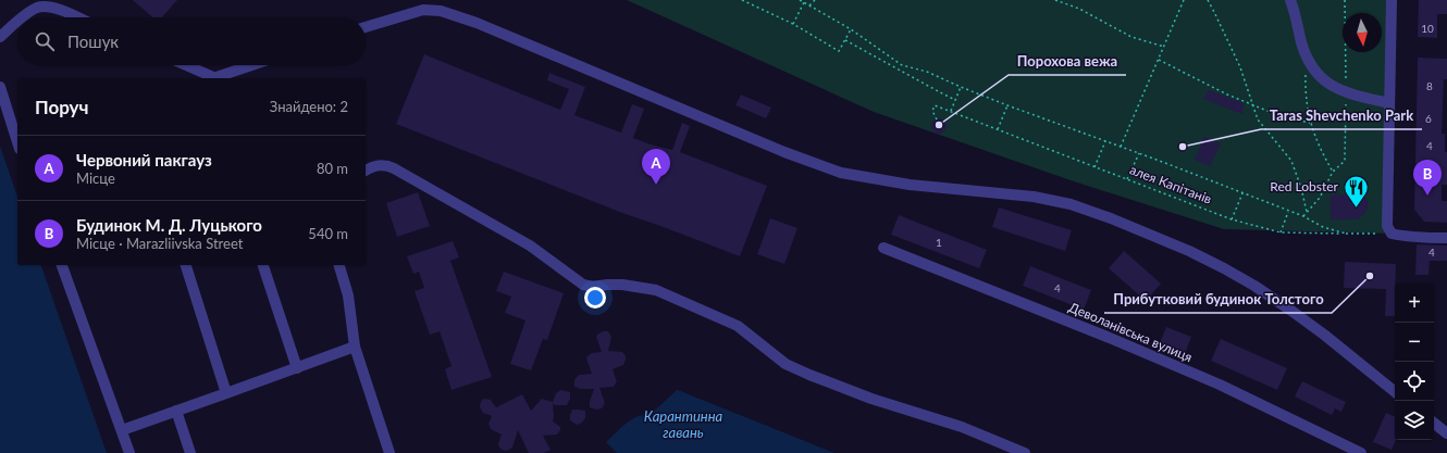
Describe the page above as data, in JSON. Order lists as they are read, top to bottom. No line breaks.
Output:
{"streets":{"street":["Деволанівська вулиця"],"path":["алея Капітанів"]},"water":["Карантинна гавань"],"places":{"other":["Порохова вежа","Taras Shevchenko Park","Прибутковий будинок Толстого"],"restaurant":["Red Lobster"]},"house_numbers":["10","8","6","4","1","4","4"],"north":"bottom","page":{"search":"Пошук","heading":["Поруч","Знайдено: 2"],"list":[{"mark":"A","name":"Червоний пакгауз","note":"Місце","value":"80 m"},{"mark":"B","name":"Будинок М. Д. Луцького","note":"Місце · Marazliivska Street","value":"540 m"}],"pins":["A","B"],"map_buttons":["+","−"]}}
